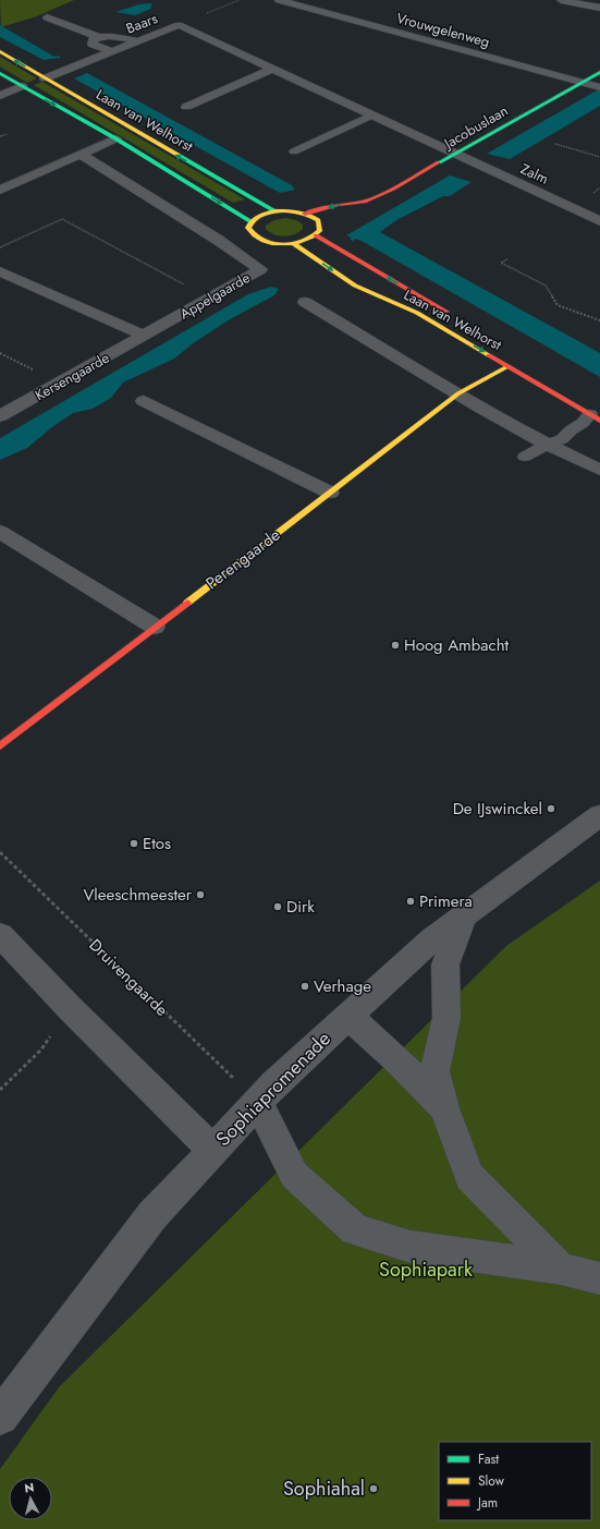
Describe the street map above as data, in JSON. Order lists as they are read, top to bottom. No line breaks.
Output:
{"streets":{"main road":["Laan van Welhorst","Jacobuslaan","Perengaarde"],"street":["Baars","Vrouwgelenweg","Zalm","Appelgaarde","Kersengaarde","Sophiapromenade"],"path":["Druivengaarde"]},"crossings":[["Baars","Laan van Welhorst"],["Baars","Jacobuslaan"],["Baars","Zalm"],["Vrouwgelenweg","Jacobuslaan"],["Laan van Welhorst","Perengaarde"],["Jacobuslaan","Zalm"],["Appelgaarde","Kersengaarde"],["Druivengaarde","Sophiapromenade"]],"parks":["Sophiapark"],"places":["Hoog Ambacht","De IJswinckel","Etos","Vleeschmeester","Primera","Dirk","Verhage","Sophiahal"],"legend":["Fast","Slow","Jam"],"north":"top"}
